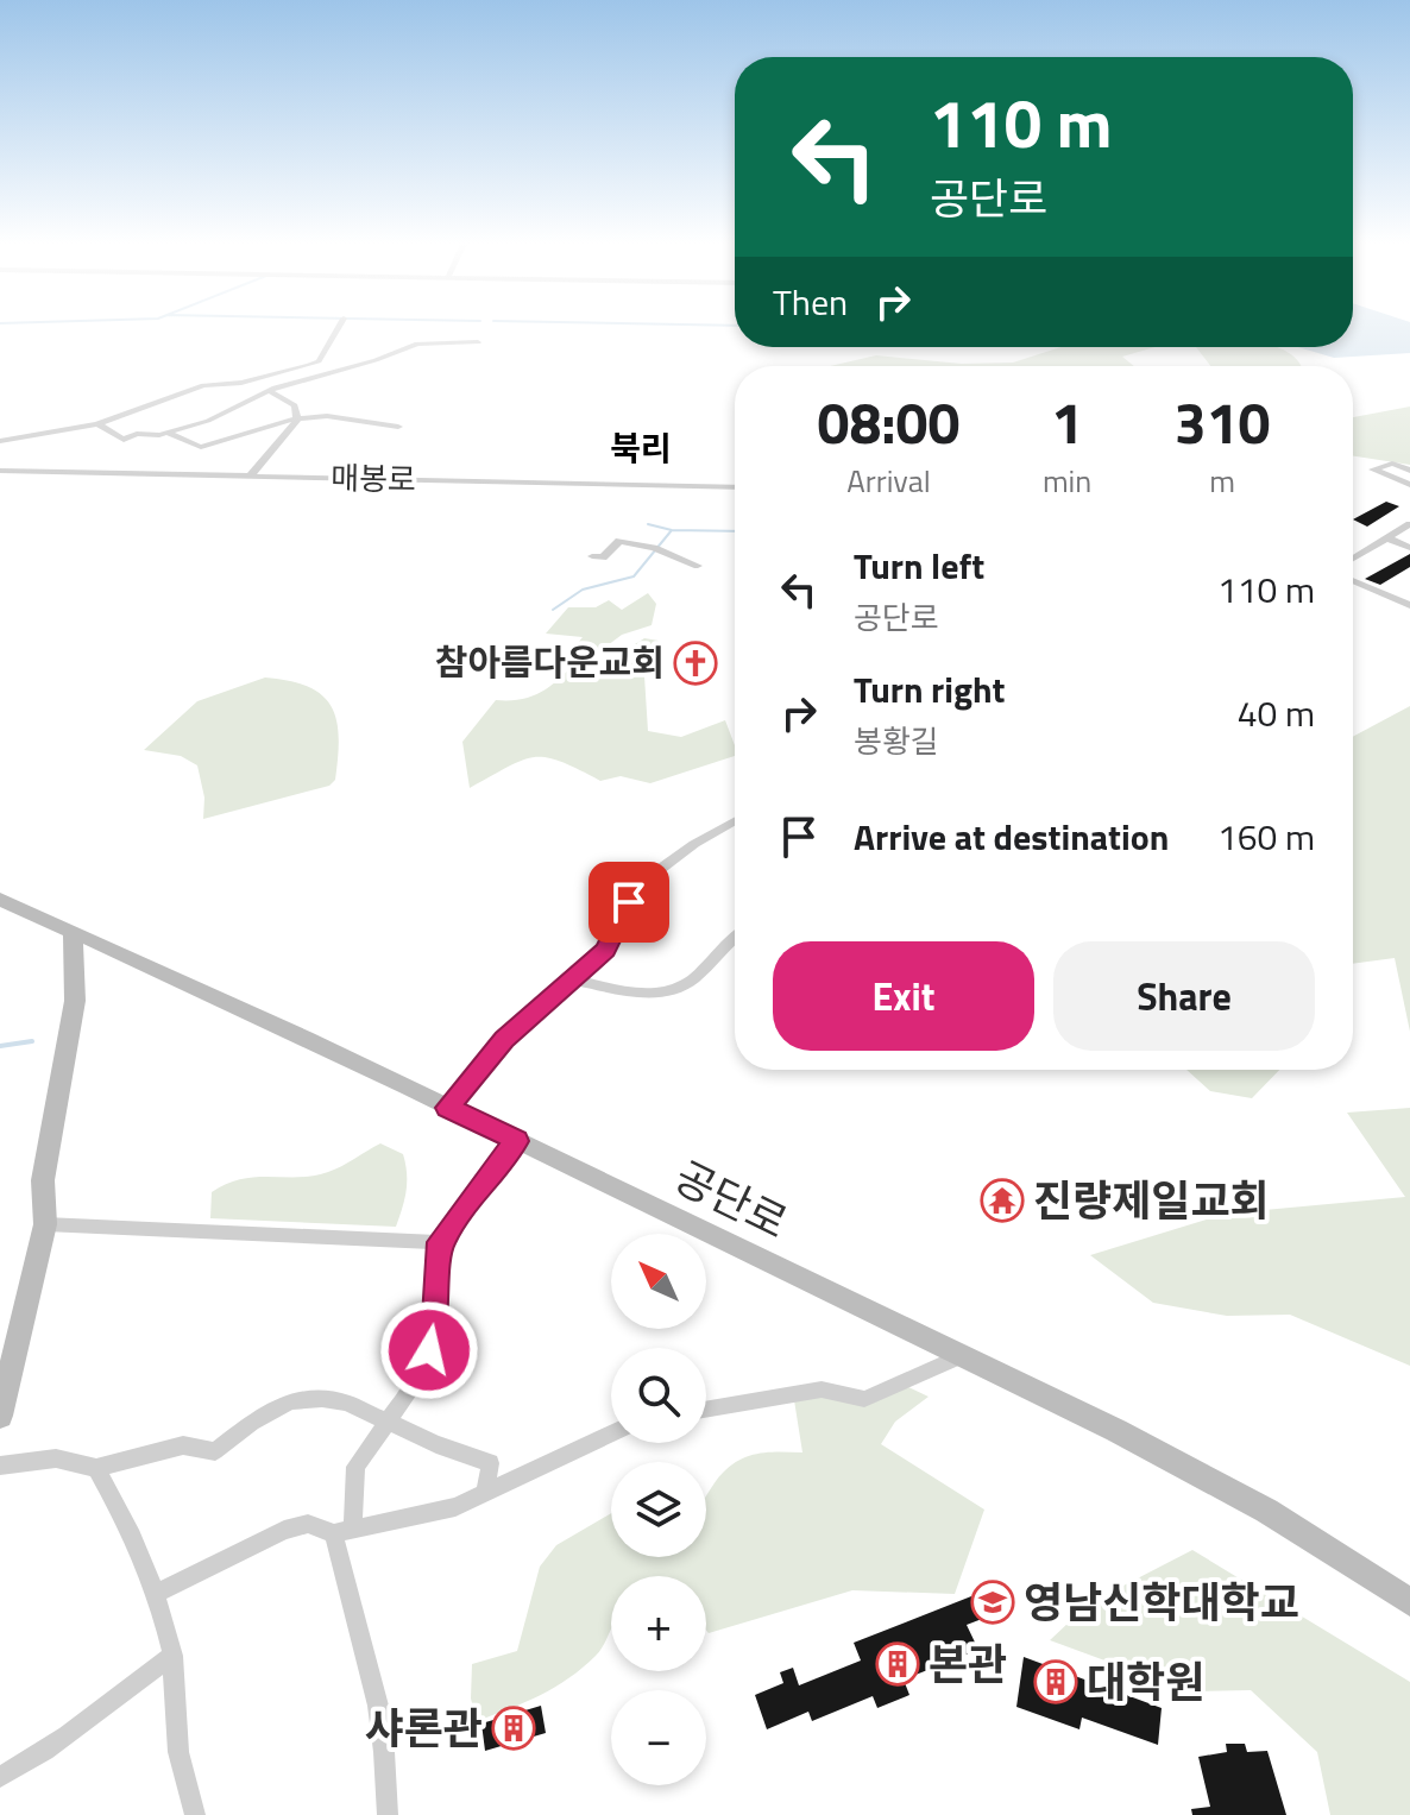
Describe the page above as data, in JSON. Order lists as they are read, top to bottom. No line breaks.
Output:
{"streets":{"street":["매봉로","공단로"]},"districts":["북리"],"places":{"church":["참아름다운교회"],"temple":["진량제일교회"],"school or university":["영남신학대학교"],"building":["본관","대학원","샤론관"]},"north":"top left","page":{"turn":["110 m","공단로"],"then":"Then","eta":["08:00","Arrival","1","min","310","m"],"list":[{"name":"Turn left","note":"공단로","value":"110 m"},{"name":"Turn right","note":"봉황길","value":"40 m"},{"name":"Arrive at destination","value":"160 m"}],"buttons":["Exit","Share"],"map_buttons":["+","−"]}}
